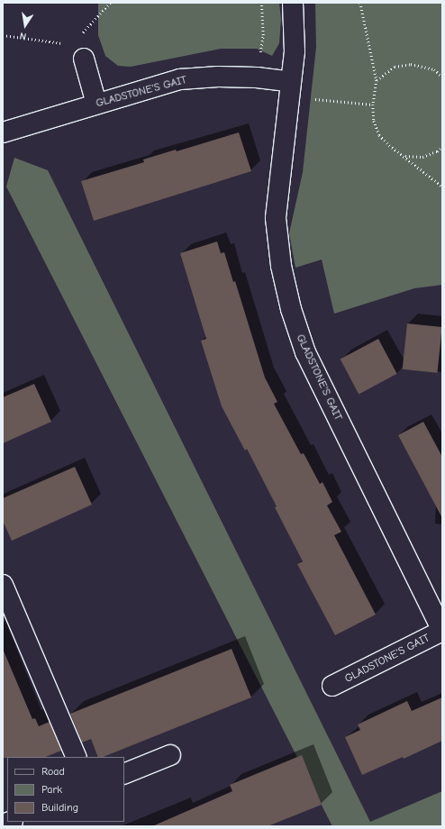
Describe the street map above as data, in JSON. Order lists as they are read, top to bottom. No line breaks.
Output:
{"streets":{"street":["GLADSTONE'S GAIT"]},"legend":["Road","Park","Building"],"north":"bottom"}
